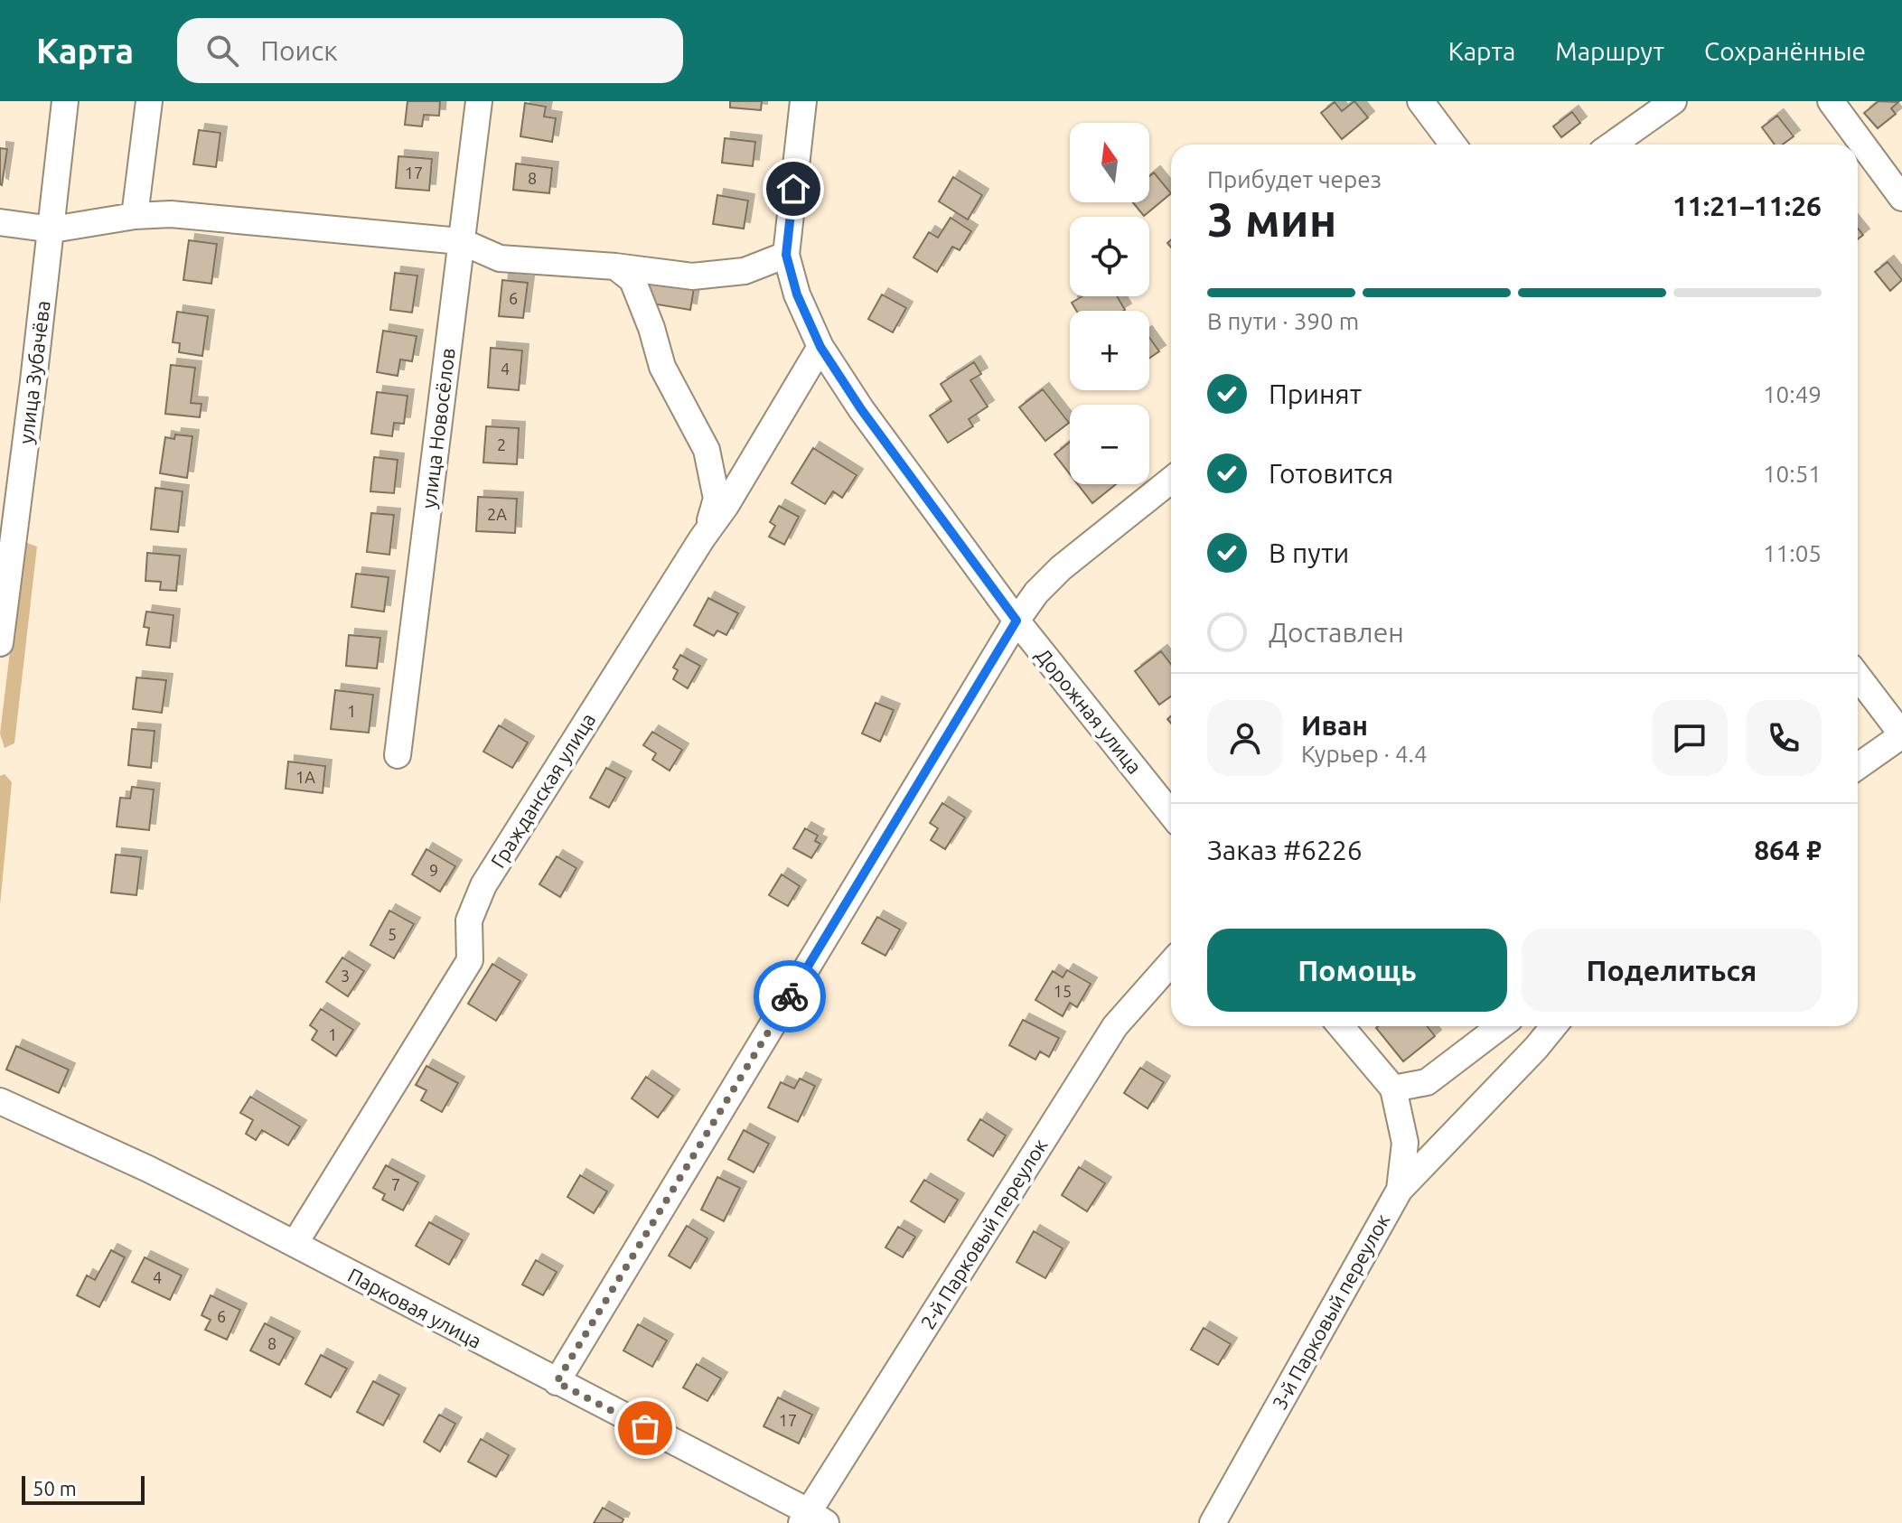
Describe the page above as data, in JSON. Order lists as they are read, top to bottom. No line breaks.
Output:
{"streets":{"street":["улица Зубачёва","улица Новосёлов","Дорожная улица","Гражданская улица","2-й Парковый переулок","Парковая улица","3-й Парковый переулок"]},"crossings":[["Дорожная улица","Гражданская улица"],["Гражданская улица","Парковая улица"],["2-й Парковый переулок","Парковая улица"]],"house_numbers":["17","8","6","4","2","2А","1","1А","9","5","3","15","1","7","4","6","8","17"],"scale_bar":"50 m","north":"top","page":{"header":"Карта","search":"Поиск","nav":["Карта","Маршрут","Сохранённые"],"map_buttons":["+","−"],"heading":["3 мин","Прибудет через","11:21–11:26"],"panel":["Иван","Курьер · 4.4","Заказ #6226","864 ₽"],"bar":"В пути · 390 m","list":[["Принят","10:49"],["Готовится","10:51"],["В пути","11:05"],"Доставлен"],"buttons":["Помощь","Поделиться"],"scale":"50 m"}}
